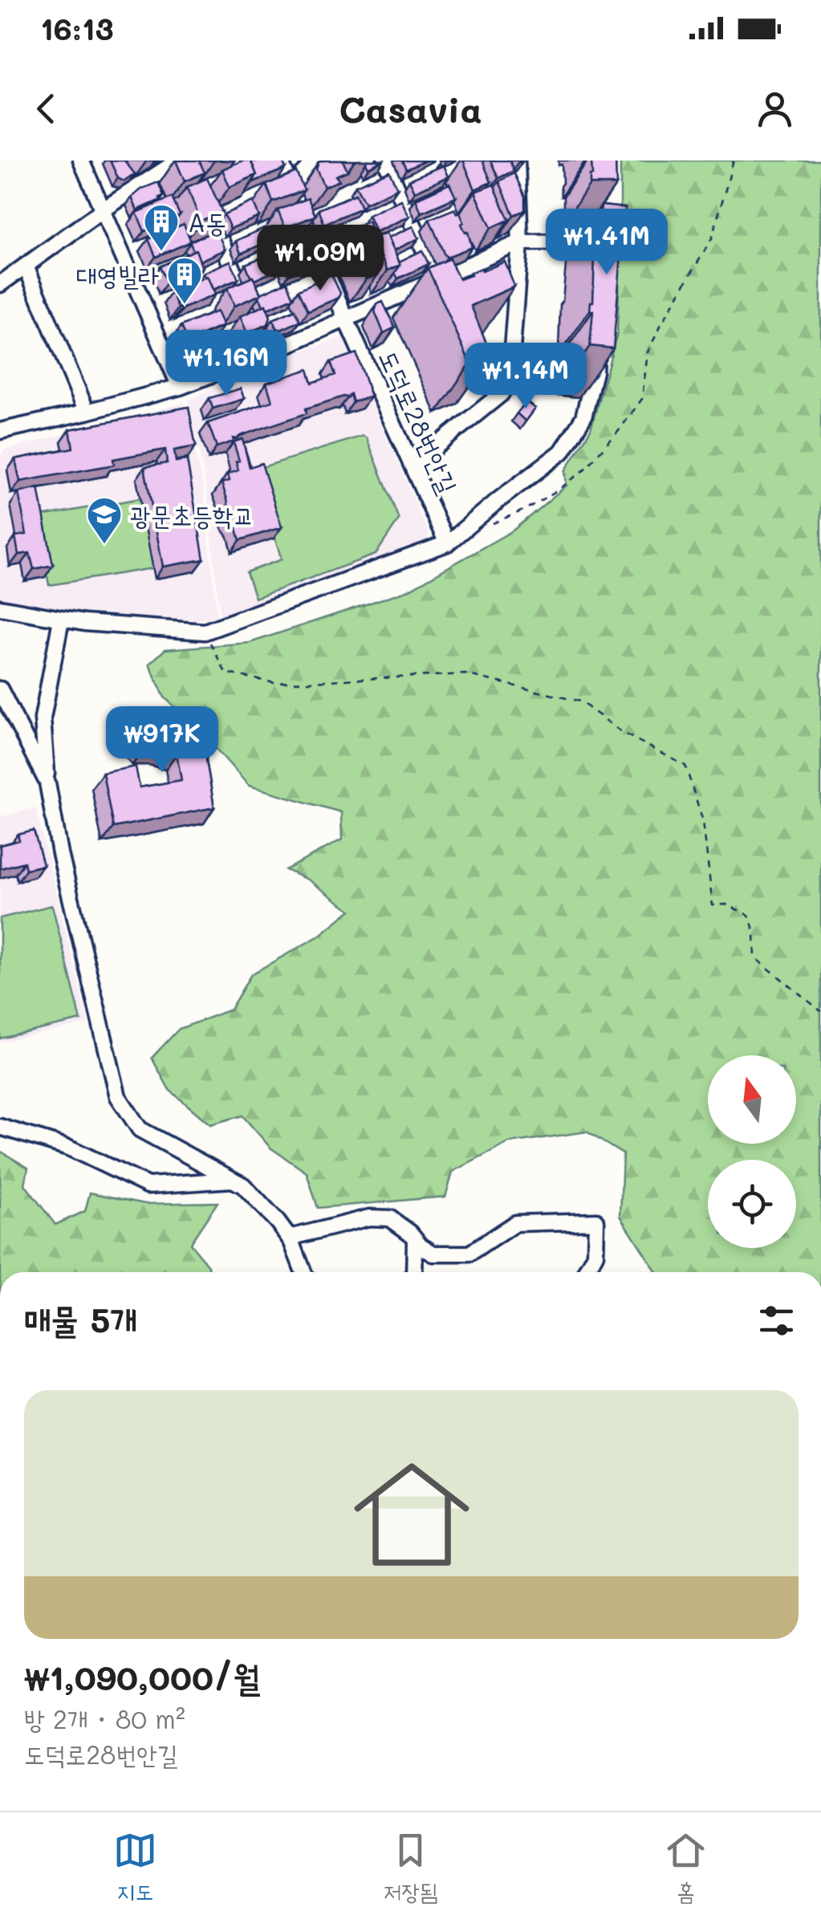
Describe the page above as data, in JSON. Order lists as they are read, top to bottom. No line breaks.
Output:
{"streets":{"street":["도덕로28번안길"]},"places":{"building":["A동","대영빌라"],"school or university":["광문초등학교"]},"north":"top","page":{"status":"16:13","header":"Casavia","price":["₩1.41M","₩1.09M","₩1.16M","₩1.14M","₩917K"],"heading":"매물 5개","list":[{"name":"₩1,090,000/월","note":"방 2개 · 80 m² · 도덕로28번안길"}],"tabs":["지도","저장됨","홈"]}}
